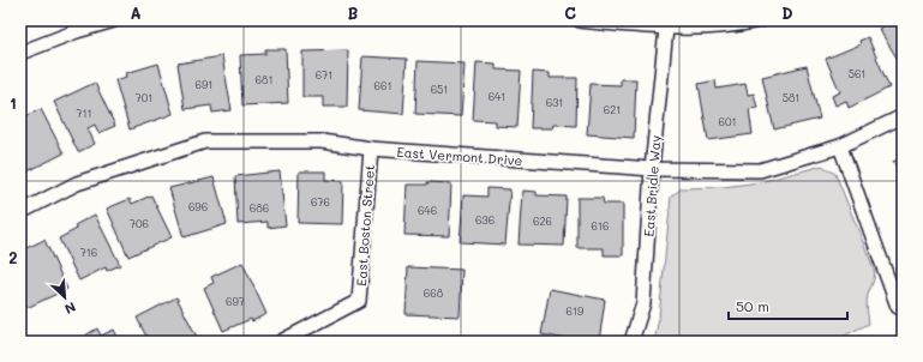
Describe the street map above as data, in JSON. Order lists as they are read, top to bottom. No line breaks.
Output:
{"streets":{"street":["East Vermont Drive","East Bridle Way","East Boston Street"]},"crossings":[["East Vermont Drive","East Bridle Way"],["East Vermont Drive","East Boston Street"]],"house_numbers":["561","671","681","691","661","651","641","701","581","631","621","711","601","676","696","686","646","636","626","706","616","716","668","697","619"],"scale_bar":"50 m","north":"bottom right","grid":{"columns":["A","B","C","D"],"rows":["1","2"]}}
